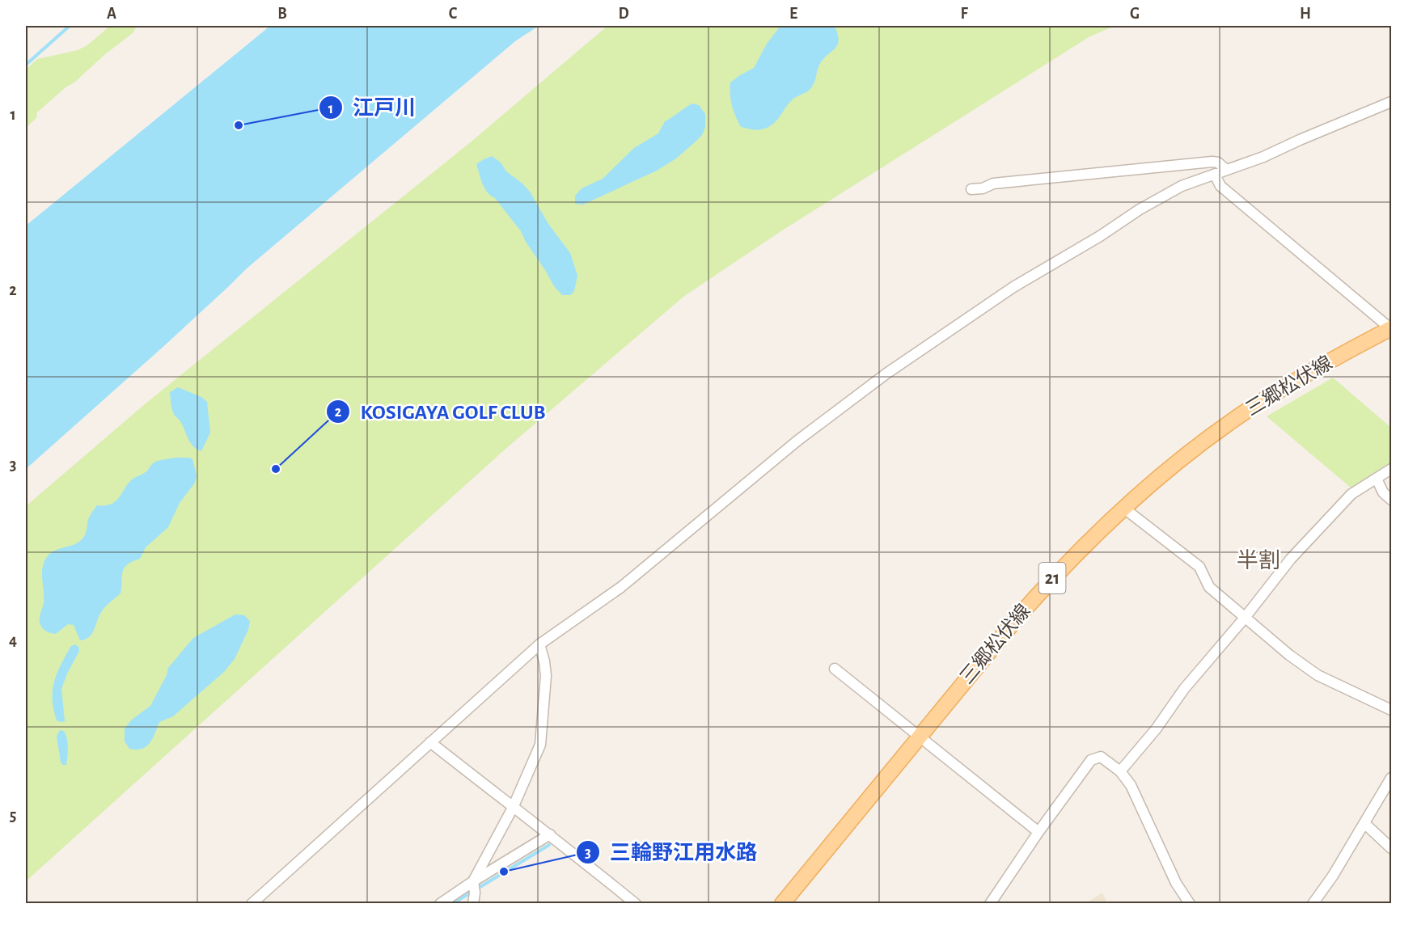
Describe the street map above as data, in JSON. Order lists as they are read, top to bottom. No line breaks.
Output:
{"streets":{"main road":["三郷松伏線","21"]},"districts":["半割"],"places":["江戸川","KOSIGAYA GOLF CLUB","三輪野江用水路"],"grid":{"columns":["A","B","C","D","E","F","G","H"],"rows":["1","2","3","4","5"]}}
